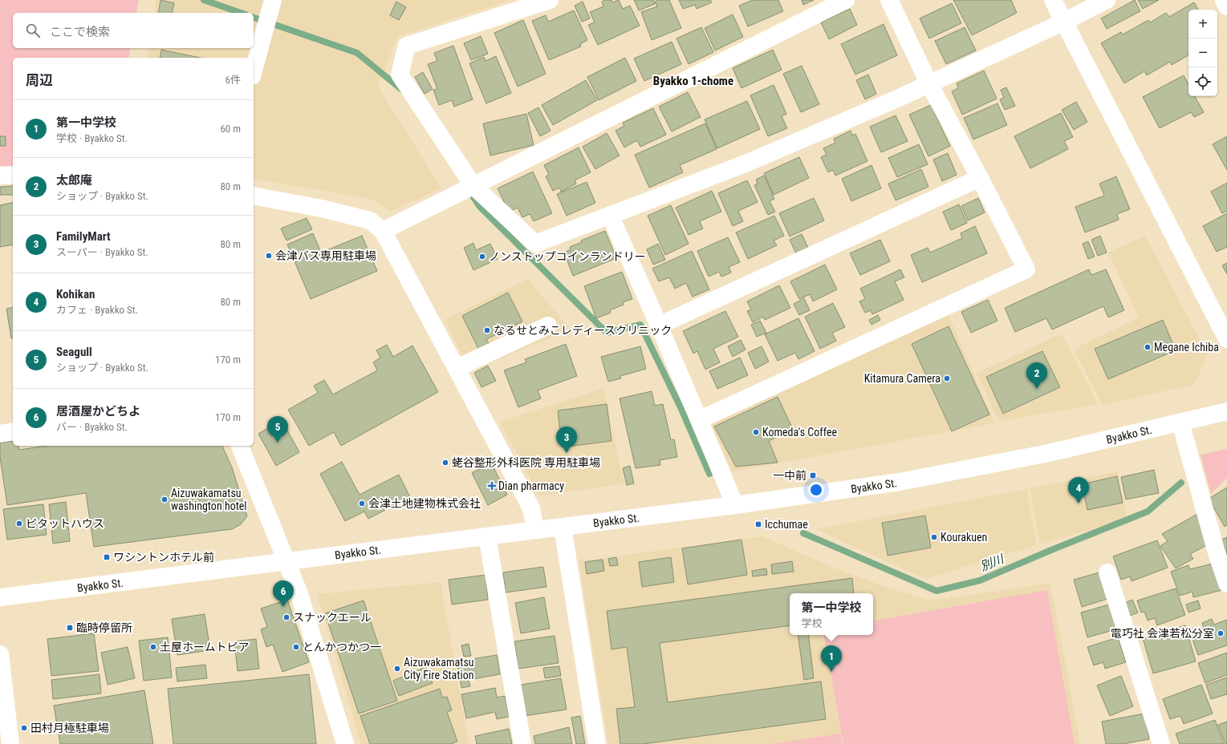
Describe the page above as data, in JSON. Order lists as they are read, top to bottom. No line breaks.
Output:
{"streets":{"street":["Byakko St."]},"districts":["Byakko 1-chome"],"water":["別川"],"places":{"other":["会津バス専用駐車場","ノンストップコインランドリー","なるせとみこレディースクリニック","Megane Ichiba","Kitamura Camera","Komeda's Coffee","蛯谷整形外科医院 専用駐車場","Aizuwakamatsu washington hotel","会津土地建物株式会社","ピタットハウス","Kourakuen","スナックエール","電巧社 会津若松分室","土屋ホームトピア","とんかつかつ一","Aizuwakamatsu City Fire Station","田村月極駐車場"],"transit":["一中前","Icchumae","ワシントンホテル前","臨時停留所"],"health":["Dian pharmacy"]},"page":{"map_buttons":["+","−"],"search":"ここで検索","heading":["周辺","6件"],"list":[{"mark":"1","name":"第一中学校","note":"学校 · Byakko St.","value":"60 m"},{"mark":"2","name":"太郎庵","note":"ショップ · Byakko St.","value":"80 m"},{"mark":"3","name":"FamilyMart","note":"スーパー · Byakko St.","value":"80 m"},{"mark":"4","name":"Kohikan","note":"カフェ · Byakko St.","value":"80 m"},{"mark":"5","name":"Seagull","note":"ショップ · Byakko St.","value":"170 m"},{"mark":"6","name":"居酒屋かどちよ","note":"バー · Byakko St.","value":"170 m"}],"pins":["2","5","3","4","6","1"],"popup":["第一中学校","学校"]}}
